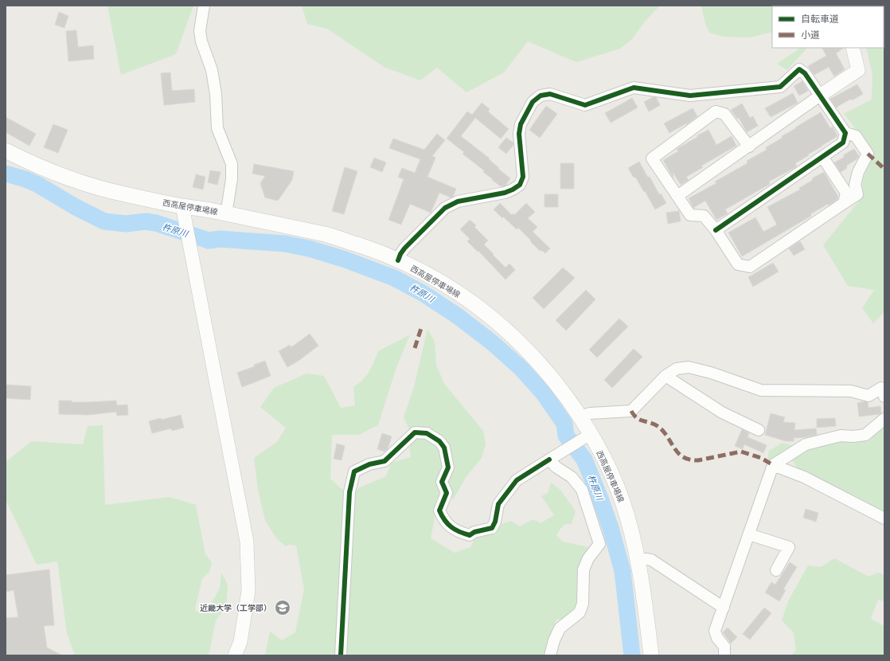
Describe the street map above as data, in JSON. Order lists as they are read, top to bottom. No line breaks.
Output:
{"streets":{"main road":["西高屋停車場線"]},"water":["杵原川"],"places":{"school or university":["近畿大学（工学部）"]},"legend":["自転車道","小道"]}
